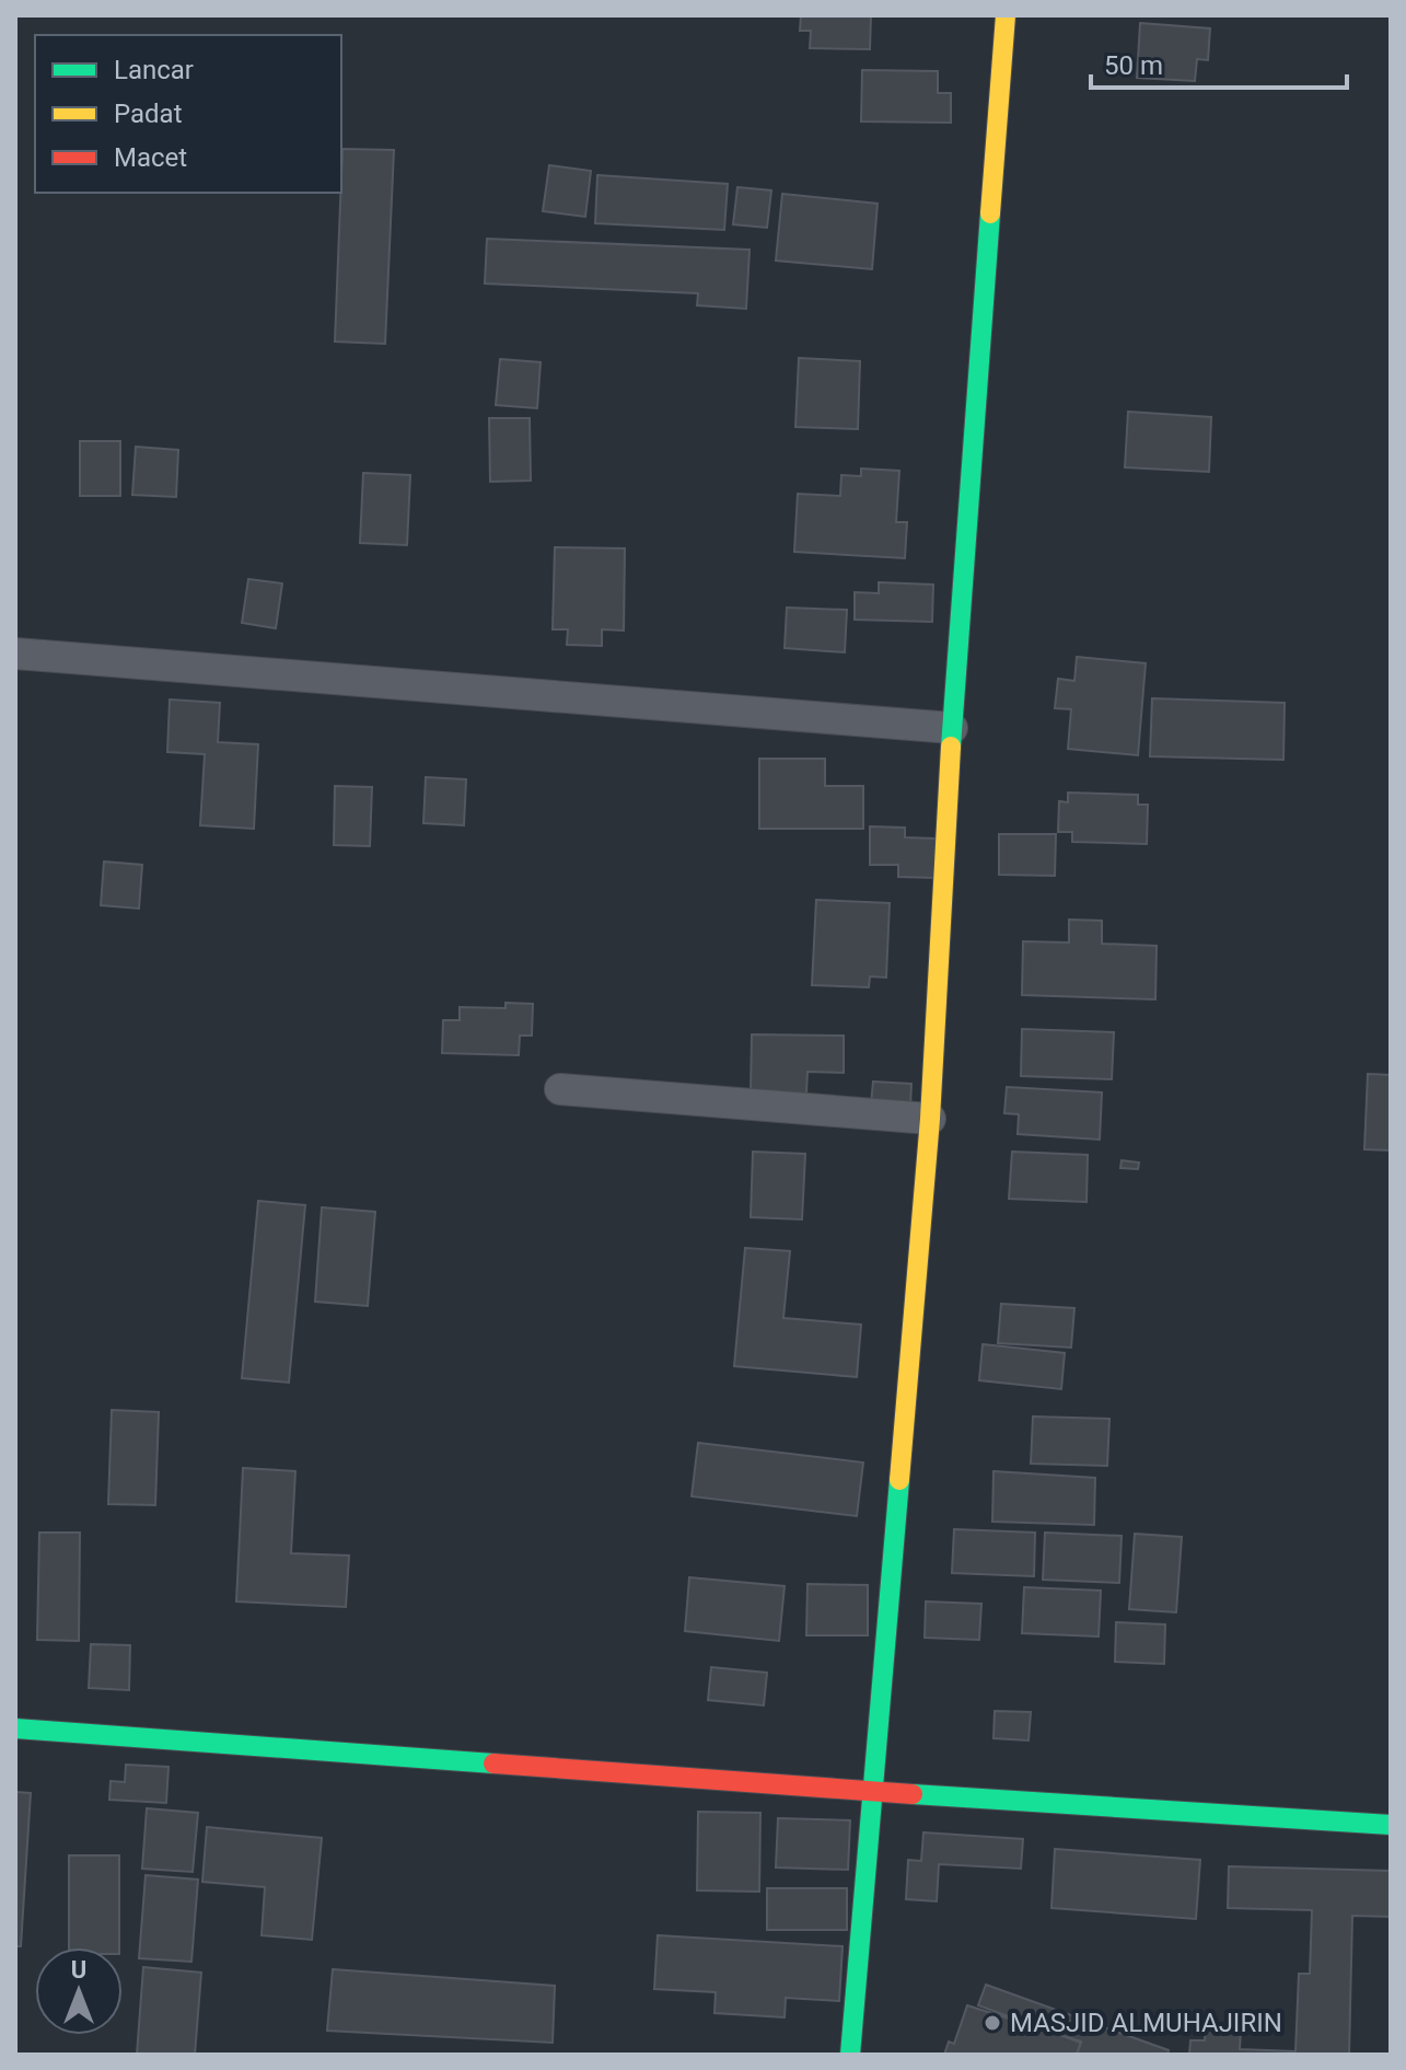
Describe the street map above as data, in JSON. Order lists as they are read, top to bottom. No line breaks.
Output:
{"places":["MASJID ALMUHAJIRIN"],"legend":["Lancar","Padat","Macet"],"scale_bar":"50 m","north":"top"}
